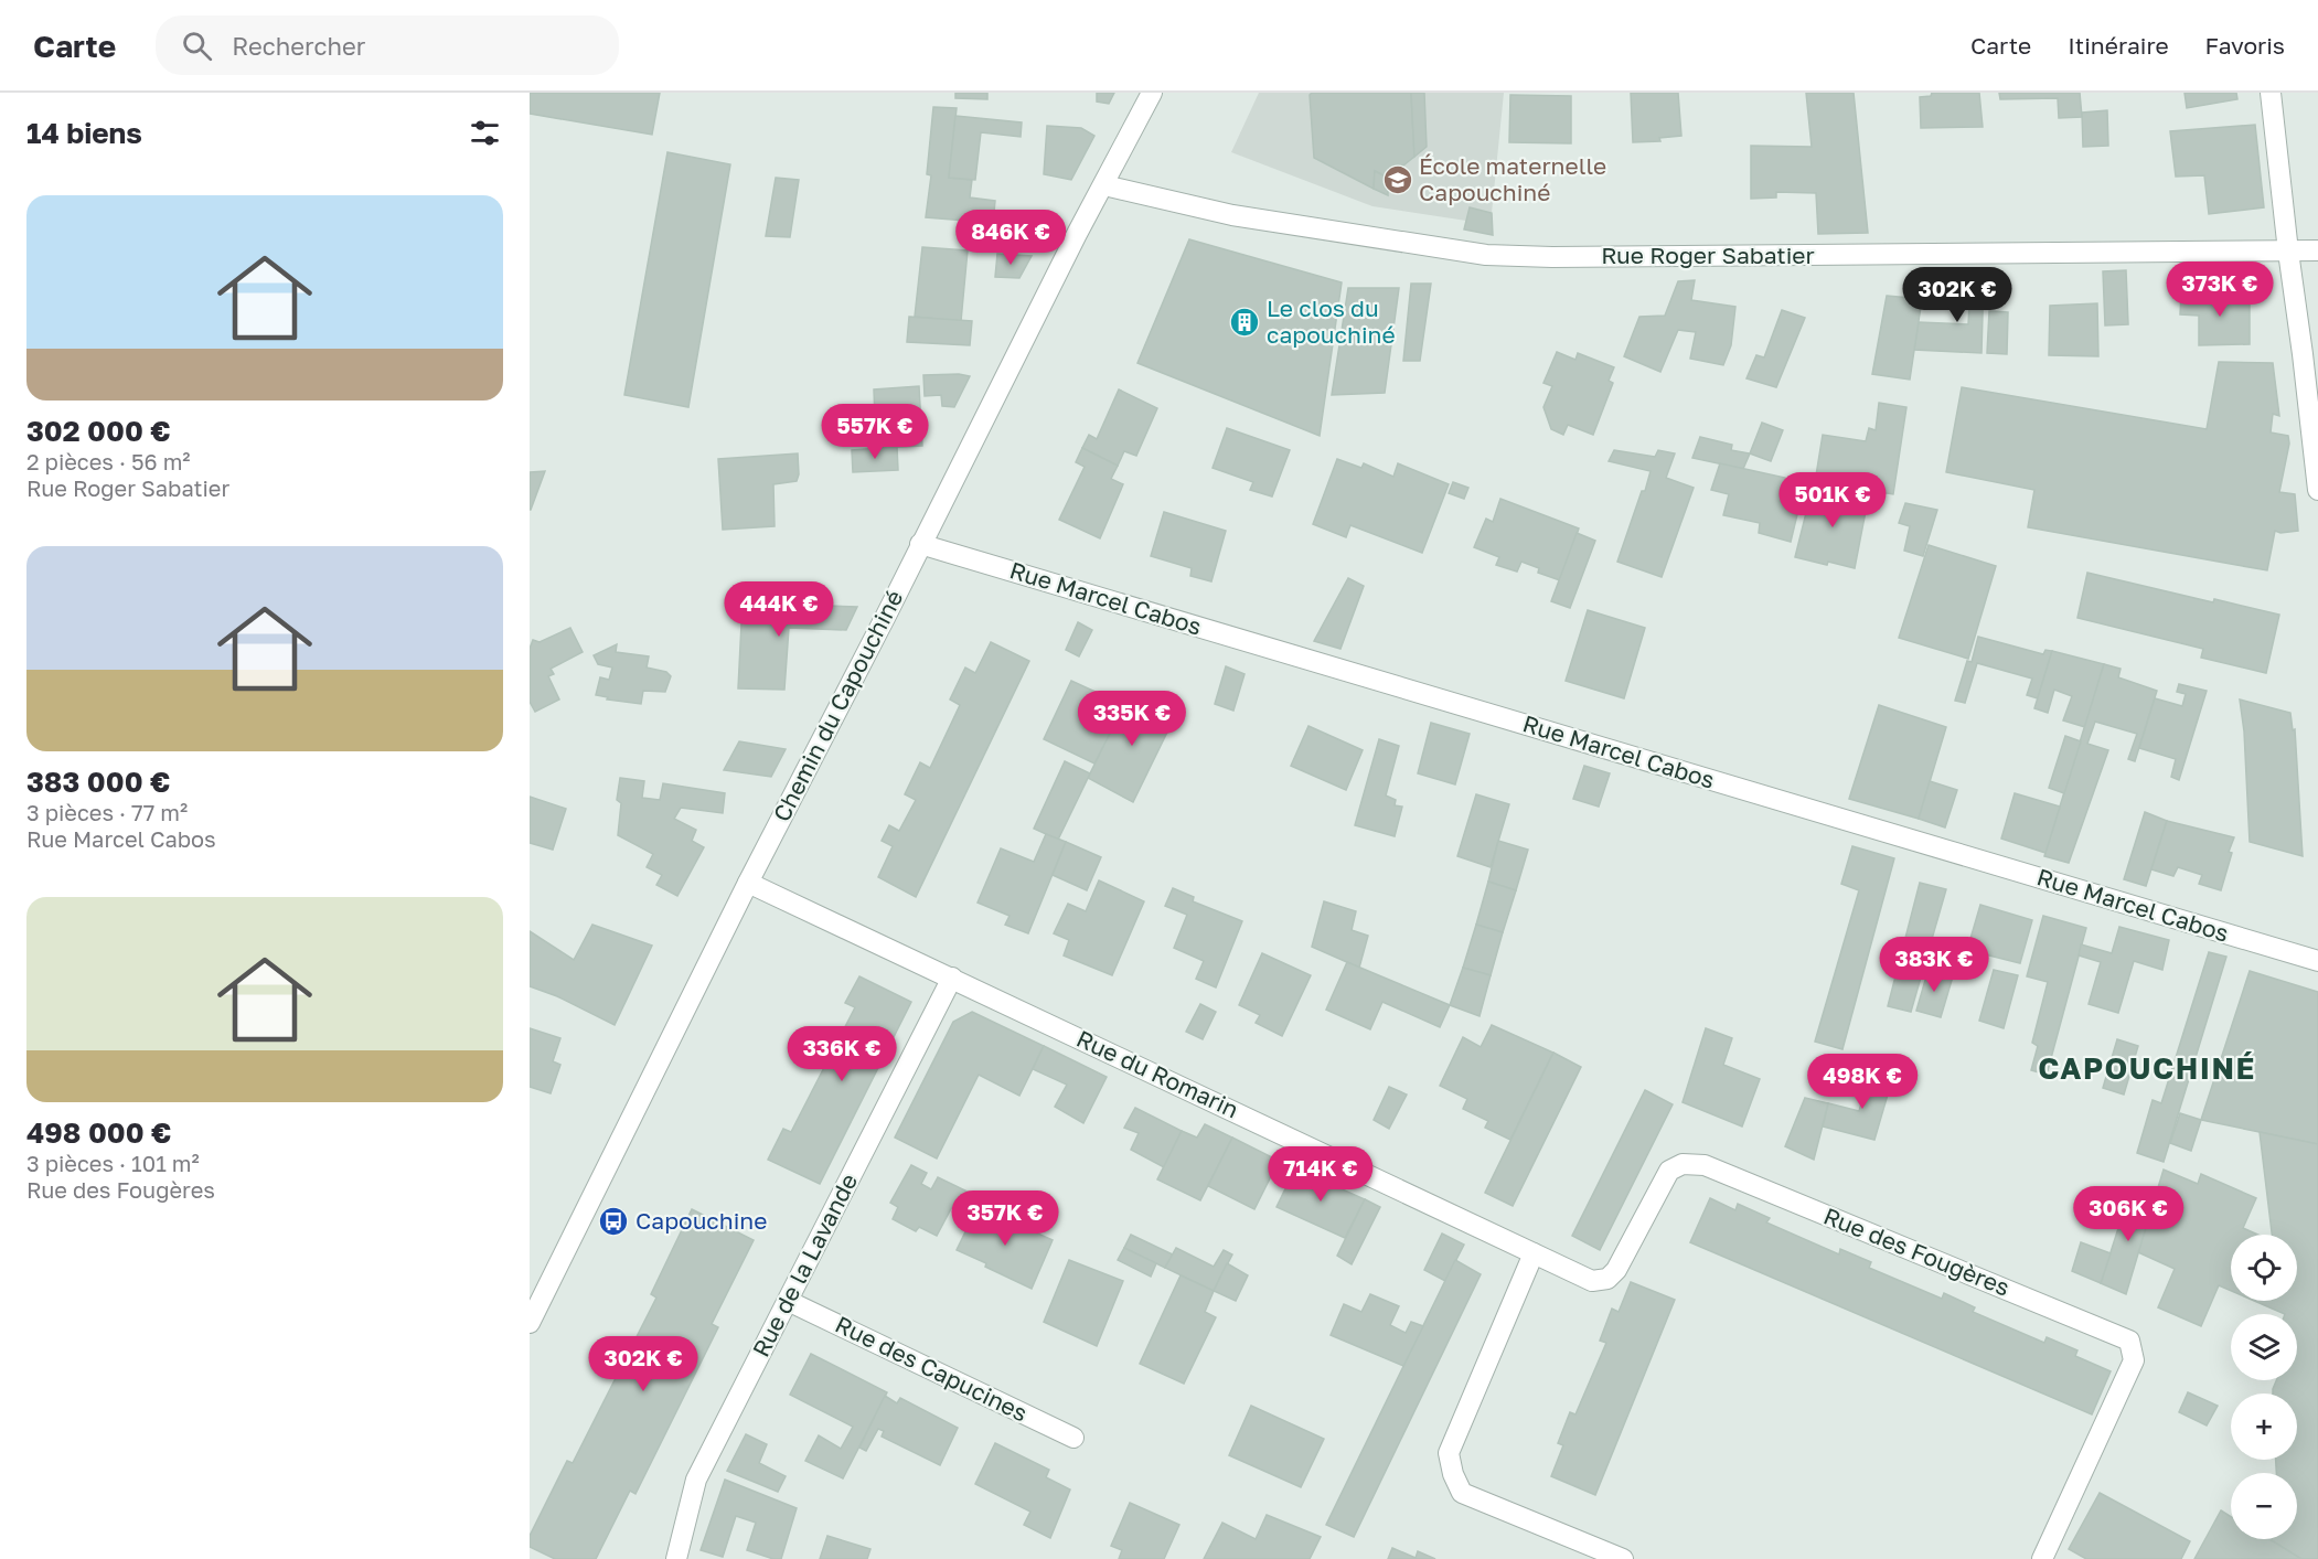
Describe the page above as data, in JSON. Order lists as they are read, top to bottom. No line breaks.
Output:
{"streets":{"street":["Rue Roger Sabatier","Rue Marcel Cabos","Chemin du Capouchiné","Rue du Romarin","Rue des Fougères","Rue de la Lavande","Rue des Capucines"]},"crossings":[["Rue Roger Sabatier","Chemin du Capouchiné"],["Rue Marcel Cabos","Chemin du Capouchiné"],["Chemin du Capouchiné","Rue du Romarin"],["Rue du Romarin","Rue des Fougères"],["Rue du Romarin","Rue de la Lavande"],["Rue de la Lavande","Rue des Capucines"]],"districts":["CAPOUCHINÉ"],"places":{"school or university":["École maternelle Capouchiné"],"building":["Le clos du capouchiné"],"bus stop":["Capouchine"]},"page":{"header":"Carte","search":"Rechercher","nav":["Carte","Itinéraire","Favoris"],"heading":"14 biens","list":[{"name":"302 000 €","note":"2 pièces · 56 m² · Rue Roger Sabatier"},{"name":"383 000 €","note":"3 pièces · 77 m² · Rue Marcel Cabos"},{"name":"498 000 €","note":"3 pièces · 101 m² · Rue des Fougères"}],"price":["846K €","373K €","302K €","557K €","501K €","444K €","335K €","383K €","336K €","498K €","714K €","306K €","357K €","302K €"],"map_buttons":["+","−"]}}
